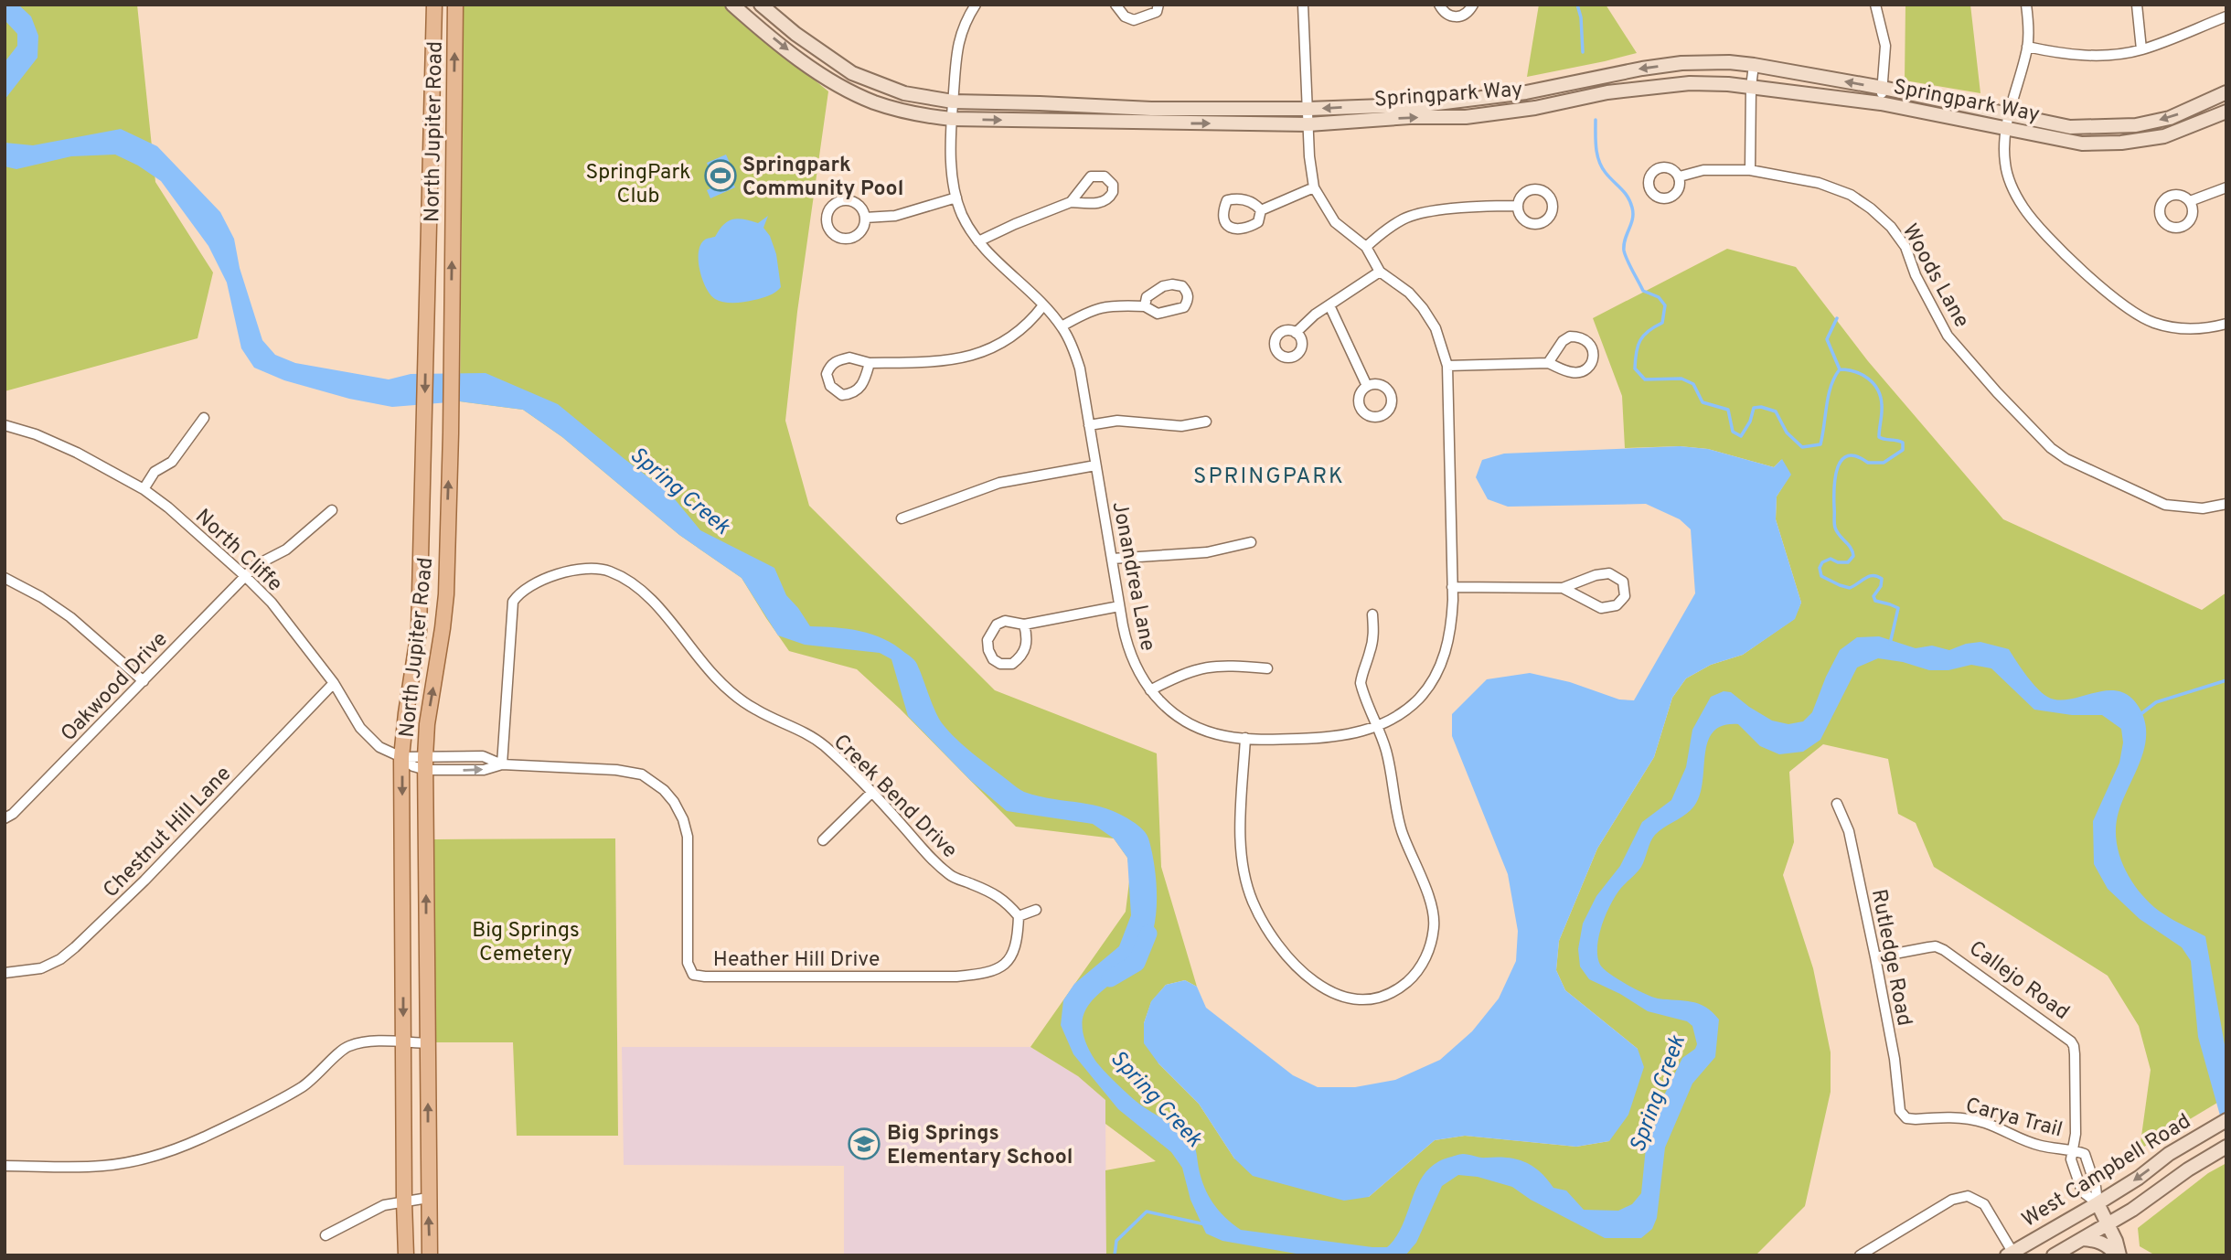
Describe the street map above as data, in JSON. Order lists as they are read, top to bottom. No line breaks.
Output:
{"streets":{"main road":["North Jupiter Road"],"street":["Springpark Way","Woods Lane","North Cliffe","Jonandrea Lane","Oakwood Drive","Creek Bend Drive","Chestnut Hill Lane","Rutledge Road","Heather Hill Drive","Callejo Road","Carya Trail","West Campbell Road"]},"crossings":[["Springpark Way","Jonandrea Lane"],["North Jupiter Road","North Cliffe"],["North Jupiter Road","Heather Hill Drive"],["North Cliffe","Oakwood Drive"],["North Cliffe","Chestnut Hill Lane"],["North Cliffe","Heather Hill Drive"],["Creek Bend Drive","Heather Hill Drive"],["Rutledge Road","Callejo Road"],["Rutledge Road","Carya Trail"],["Callejo Road","Carya Trail"],["Callejo Road","West Campbell Road"]],"districts":["SPRINGPARK"],"water":["Spring Creek"],"parks":["SpringPark Club","Big Springs Cemetery"],"places":{"sports":["Springpark Community Pool"],"school or university":["Big Springs Elementary School"]}}
